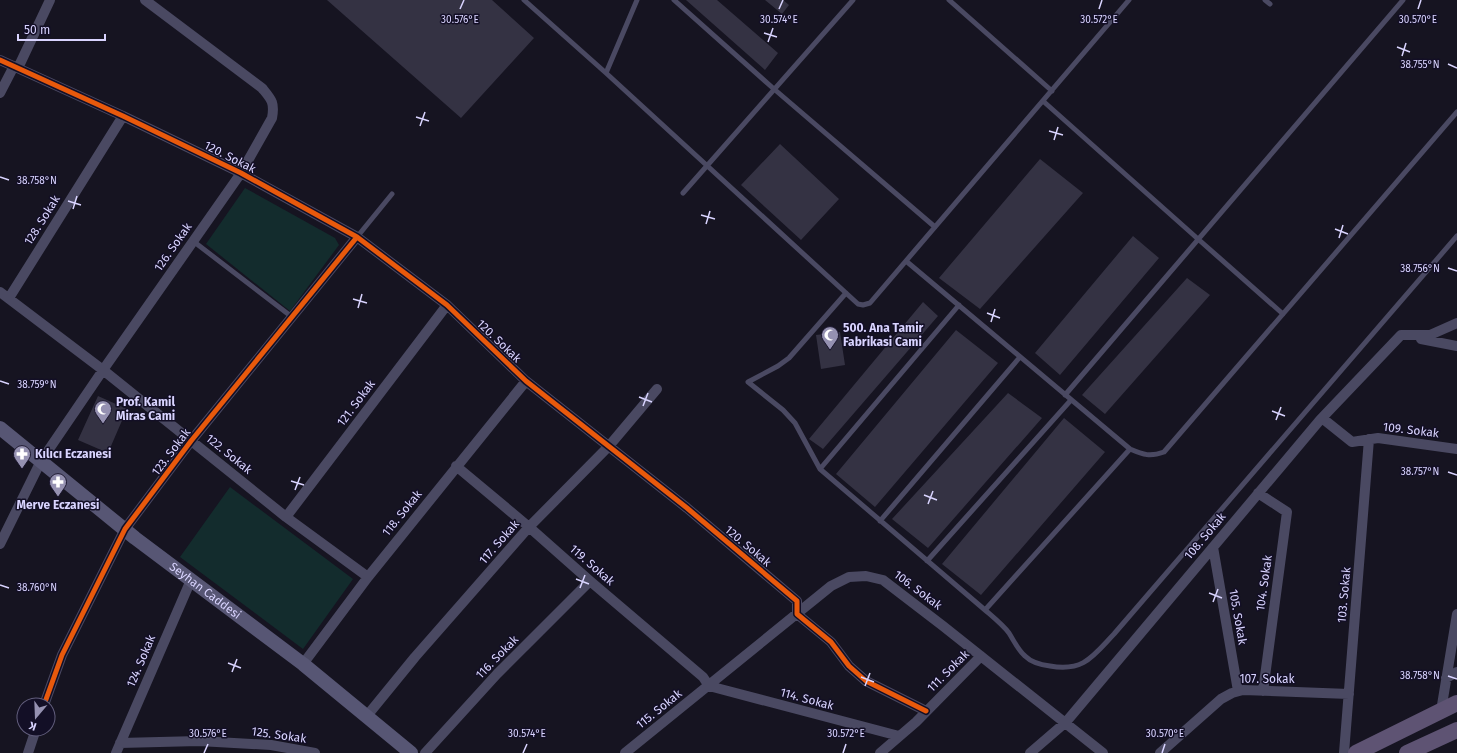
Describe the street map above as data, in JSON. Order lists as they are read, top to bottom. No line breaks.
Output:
{"streets":{"main road":["Seyhan Caddesi"],"street":["120. Sokak","128. Sokak","126. Sokak","121. Sokak","109. Sokak","123. Sokak","122. Sokak","118. Sokak","108. Sokak","117. Sokak","119. Sokak","104. Sokak","106. Sokak","103. Sokak","105. Sokak","116. Sokak","124. Sokak","111. Sokak","107. Sokak","114. Sokak","115. Sokak","125. Sokak"]},"crossings":[["120. Sokak","128. Sokak"],["120. Sokak","126. Sokak"],["120. Sokak","121. Sokak"],["120. Sokak","123. Sokak"],["120. Sokak","118. Sokak"],["120. Sokak","117. Sokak"],["120. Sokak","106. Sokak"],["128. Sokak","122. Sokak"],["126. Sokak","122. Sokak"],["126. Sokak","Seyhan Caddesi"],["121. Sokak","122. Sokak"],["109. Sokak","108. Sokak"],["109. Sokak","103. Sokak"],["123. Sokak","122. Sokak"],["123. Sokak","Seyhan Caddesi"],["122. Sokak","118. Sokak"],["118. Sokak","119. Sokak"],["118. Sokak","Seyhan Caddesi"],["108. Sokak","104. Sokak"],["108. Sokak","106. Sokak"],["108. Sokak","105. Sokak"],["117. Sokak","119. Sokak"],["117. Sokak","Seyhan Caddesi"],["119. Sokak","106. Sokak"],["119. Sokak","116. Sokak"],["119. Sokak","114. Sokak"],["119. Sokak","115. Sokak"],["104. Sokak","107. Sokak"],["106. Sokak","111. Sokak"],["106. Sokak","114. Sokak"],["106. Sokak","115. Sokak"],["Seyhan Caddesi","124. Sokak"],["103. Sokak","107. Sokak"],["105. Sokak","107. Sokak"],["124. Sokak","125. Sokak"],["111. Sokak","114. Sokak"],["114. Sokak","115. Sokak"]],"places":{"mosque":["500. Ana Tamir Fabrikasi Cami","Prof. Kamil Miras Cami"],"pharmacy":["Kılıcı Eczanesi","Merve Eczanesi"]},"scale_bar":"50 m","north":"bottom","coordinates":["30.572°E","30.576°E","30.574°E","30.570°E","38.755°N","38.758°N","38.756°N","38.759°N","38.757°N","38.760°N"]}
